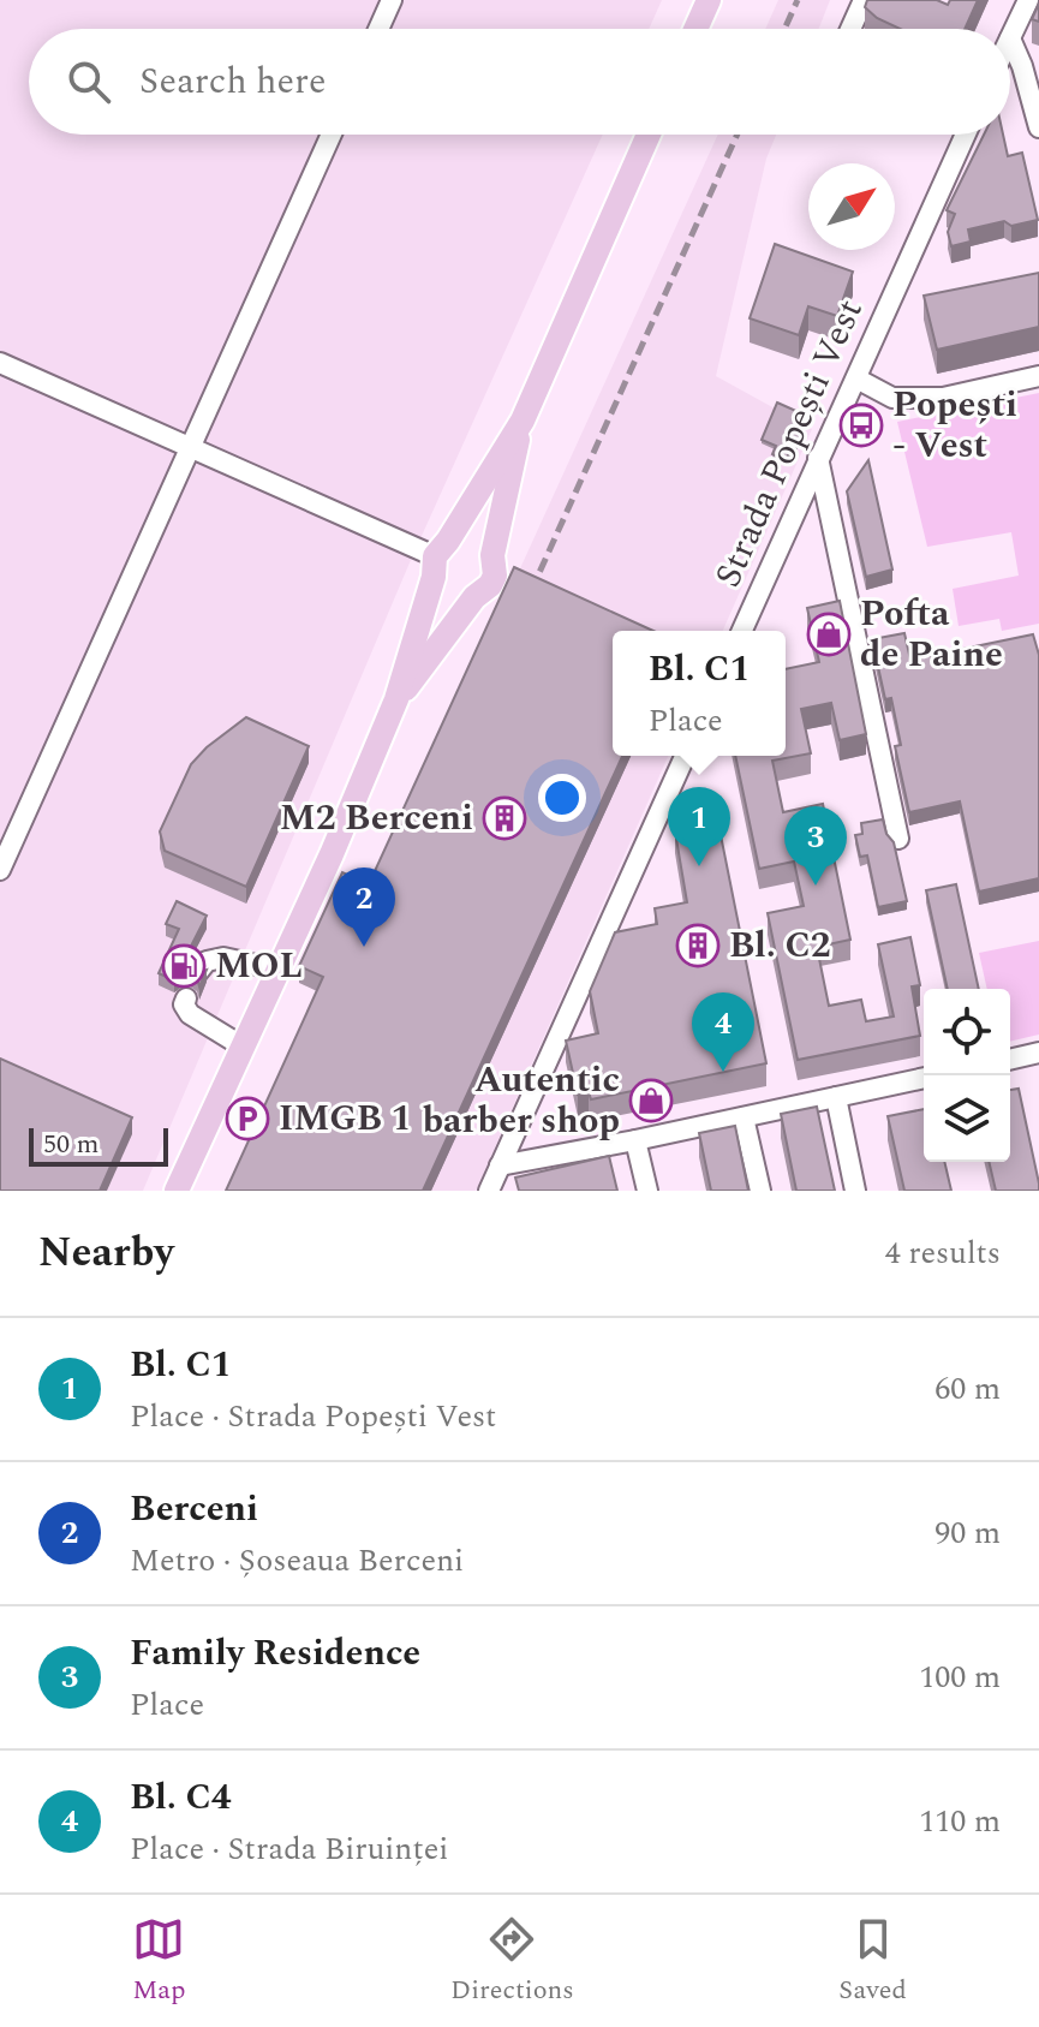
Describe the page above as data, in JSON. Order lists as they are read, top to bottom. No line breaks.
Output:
{"streets":{"street":["Strada Popești Vest"]},"places":{"bus stop":["Popești - Vest"],"shop":["Pofta de Paine","Autentic barber shop"],"building":["M2 Berceni","Bl. C2"],"fuel station":["MOL"],"parking":["IMGB 1"]},"scale_bar":"50 m","north":"top right","page":{"search":"Search here","popup":["Bl. C1","Place"],"pins":["1","3","2","4"],"scale":"50 m","heading":["Nearby","4 results"],"list":[{"mark":"1","name":"Bl. C1","note":"Place · Strada Popești Vest","value":"60 m"},{"mark":"2","name":"Berceni","note":"Metro · Șoseaua Berceni","value":"90 m"},{"mark":"3","name":"Family Residence","note":"Place","value":"100 m"},{"mark":"4","name":"Bl. C4","note":"Place · Strada Biruinței","value":"110 m"}],"nav":["Map","Directions","Saved"]}}
